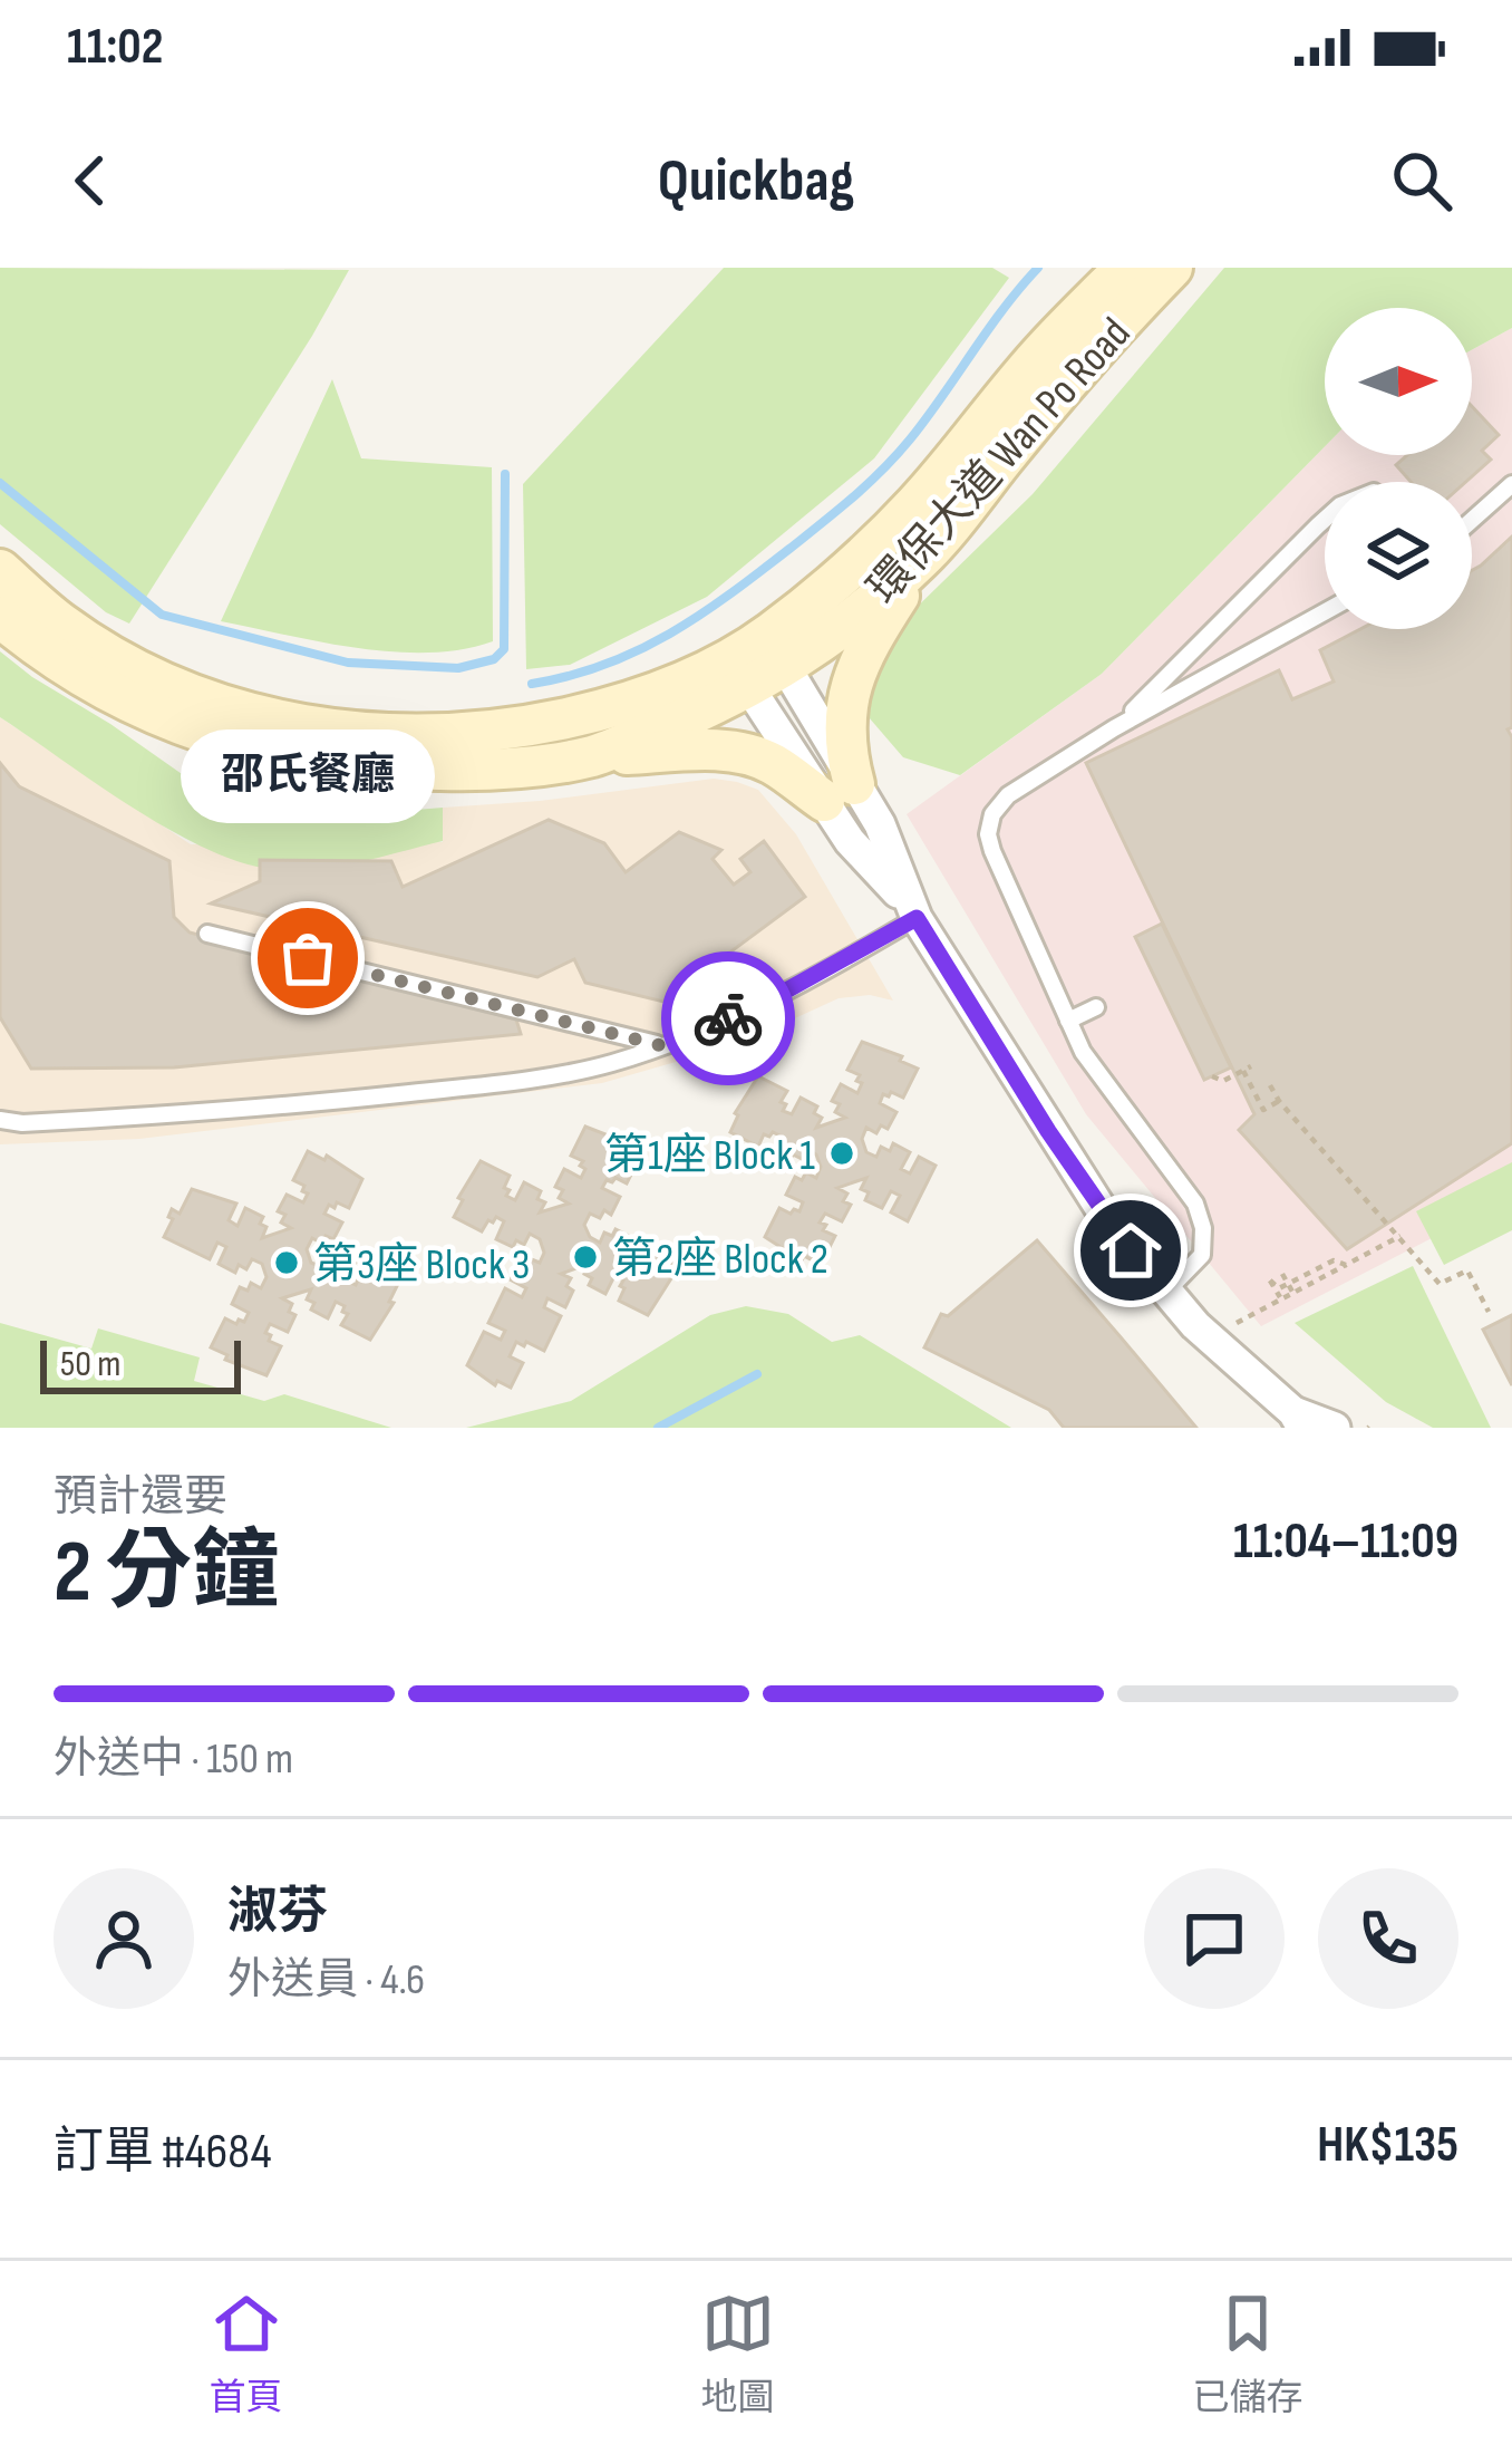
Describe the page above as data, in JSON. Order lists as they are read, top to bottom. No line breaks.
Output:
{"streets":{"main road":["環保大道 Wan Po Road"]},"places":["邵氏餐廳","第1座 Block 1","第2座 Block 2","第3座 Block 3"],"scale_bar":"50 m","north":"right","page":{"status":"11:02","header":"Quickbag","bubble":"邵氏餐廳","scale":"50 m","heading":["2 分鐘","預計還要","11:04–11:09"],"panel":["淑芬","外送員 · 4.6","訂單 #4684","HK$135"],"bar":"外送中 · 150 m","tabs":["首頁","地圖","已儲存"]}}
